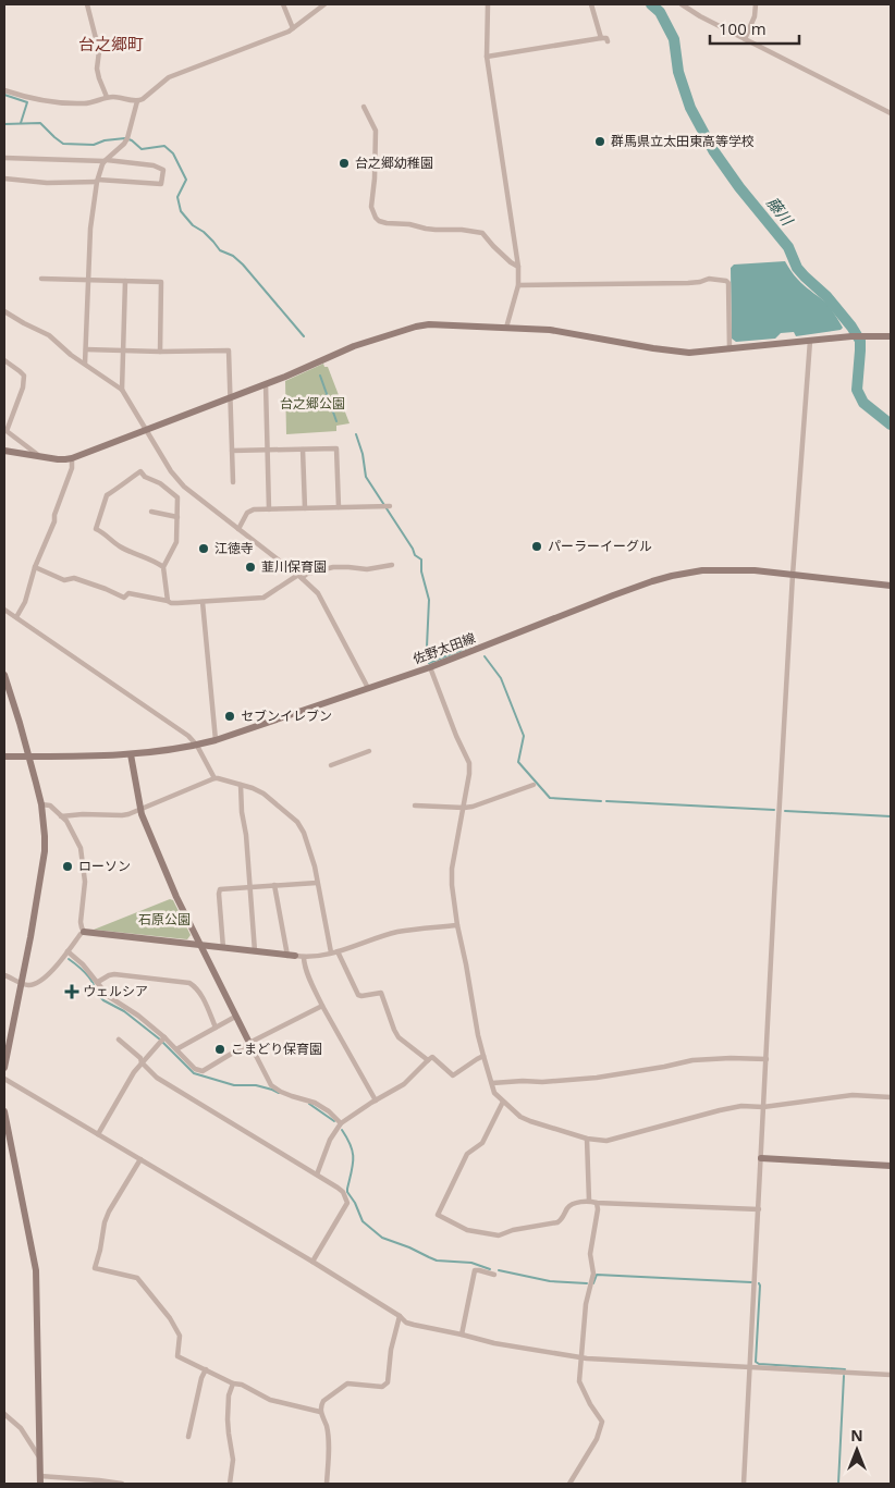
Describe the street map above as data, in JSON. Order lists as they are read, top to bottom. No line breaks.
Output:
{"streets":{"street":["佐野太田線"]},"districts":["台之郷町"],"water":["藤川"],"parks":["台之郷公園","石原公園"],"places":{"other":["群馬県立太田東高等学校","台之郷幼稚園","パーラーイーグル","江徳寺","韮川保育園","セブンイレブン","ローソン","こまどり保育園"],"health":["ウェルシア"]},"scale_bar":"100 m","north":"top"}
